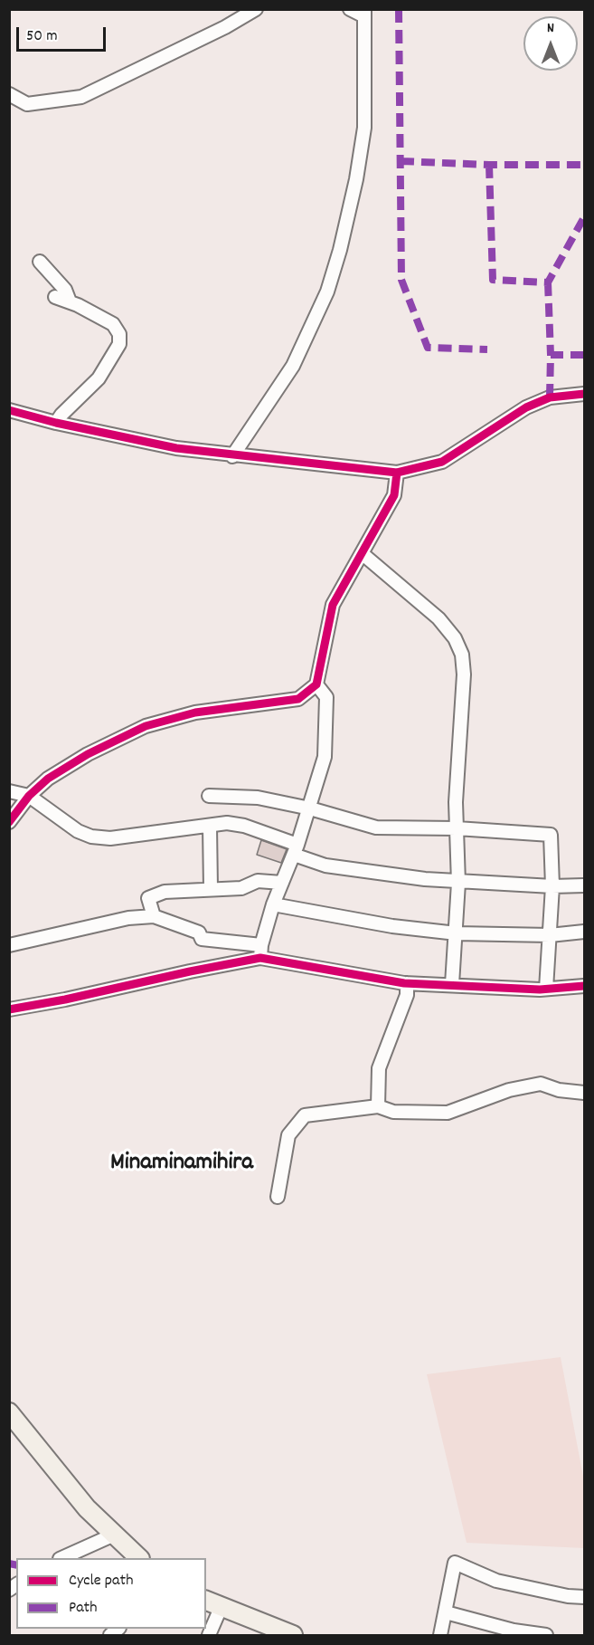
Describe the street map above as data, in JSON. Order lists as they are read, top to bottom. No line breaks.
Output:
{"districts":["Minaminamihira"],"legend":["Cycle path","Path"],"scale_bar":"50 m","north":"top"}
